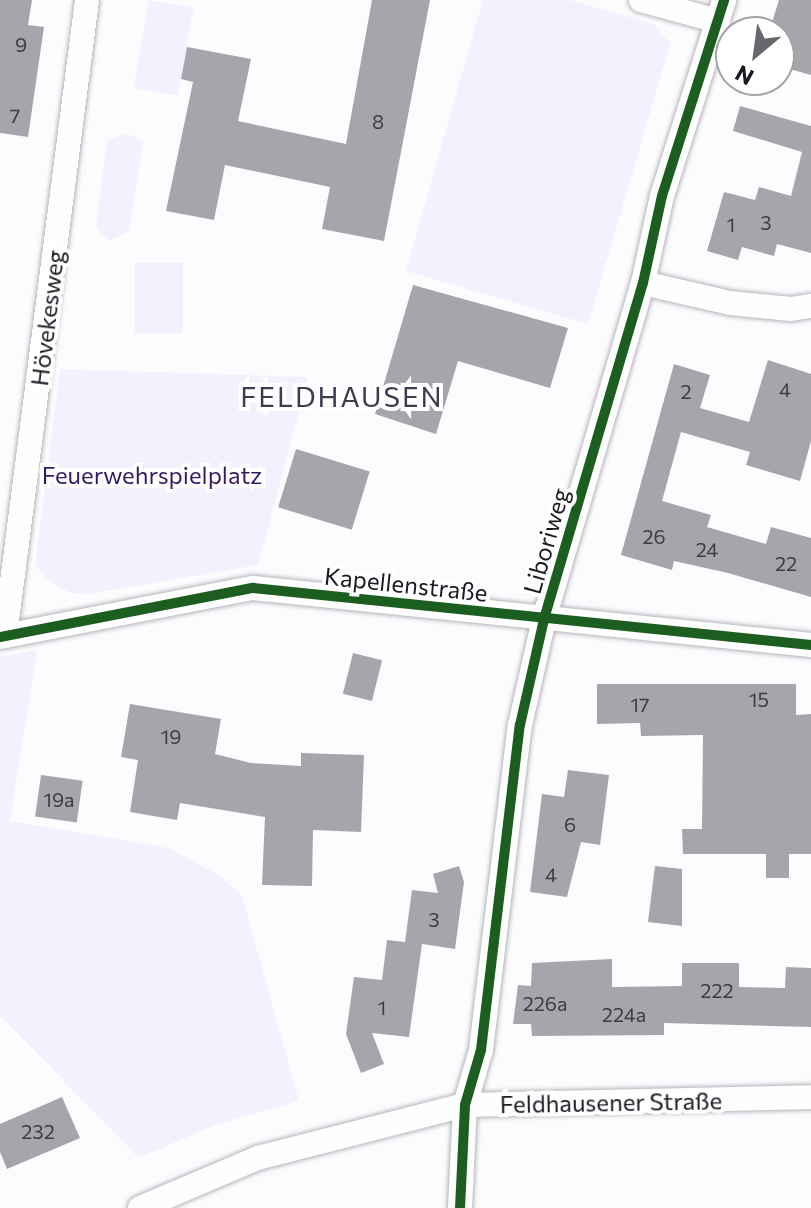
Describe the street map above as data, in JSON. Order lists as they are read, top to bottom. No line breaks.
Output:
{"streets":{"street":["Hövekesweg","Liboriweg","Kapellenstraße","Feldhausener Straße"]},"crossings":[["Hövekesweg","Kapellenstraße"],["Liboriweg","Kapellenstraße"],["Liboriweg","Feldhausener Straße"]],"districts":["FELDHAUSEN"],"parks":["Feuerwehrspielplatz"],"house_numbers":["9","7","8","3","1","4","2","26","24","22","15","17","19","19a","6","4","3","222","226a","1","224a","232"],"north":"bottom left"}
